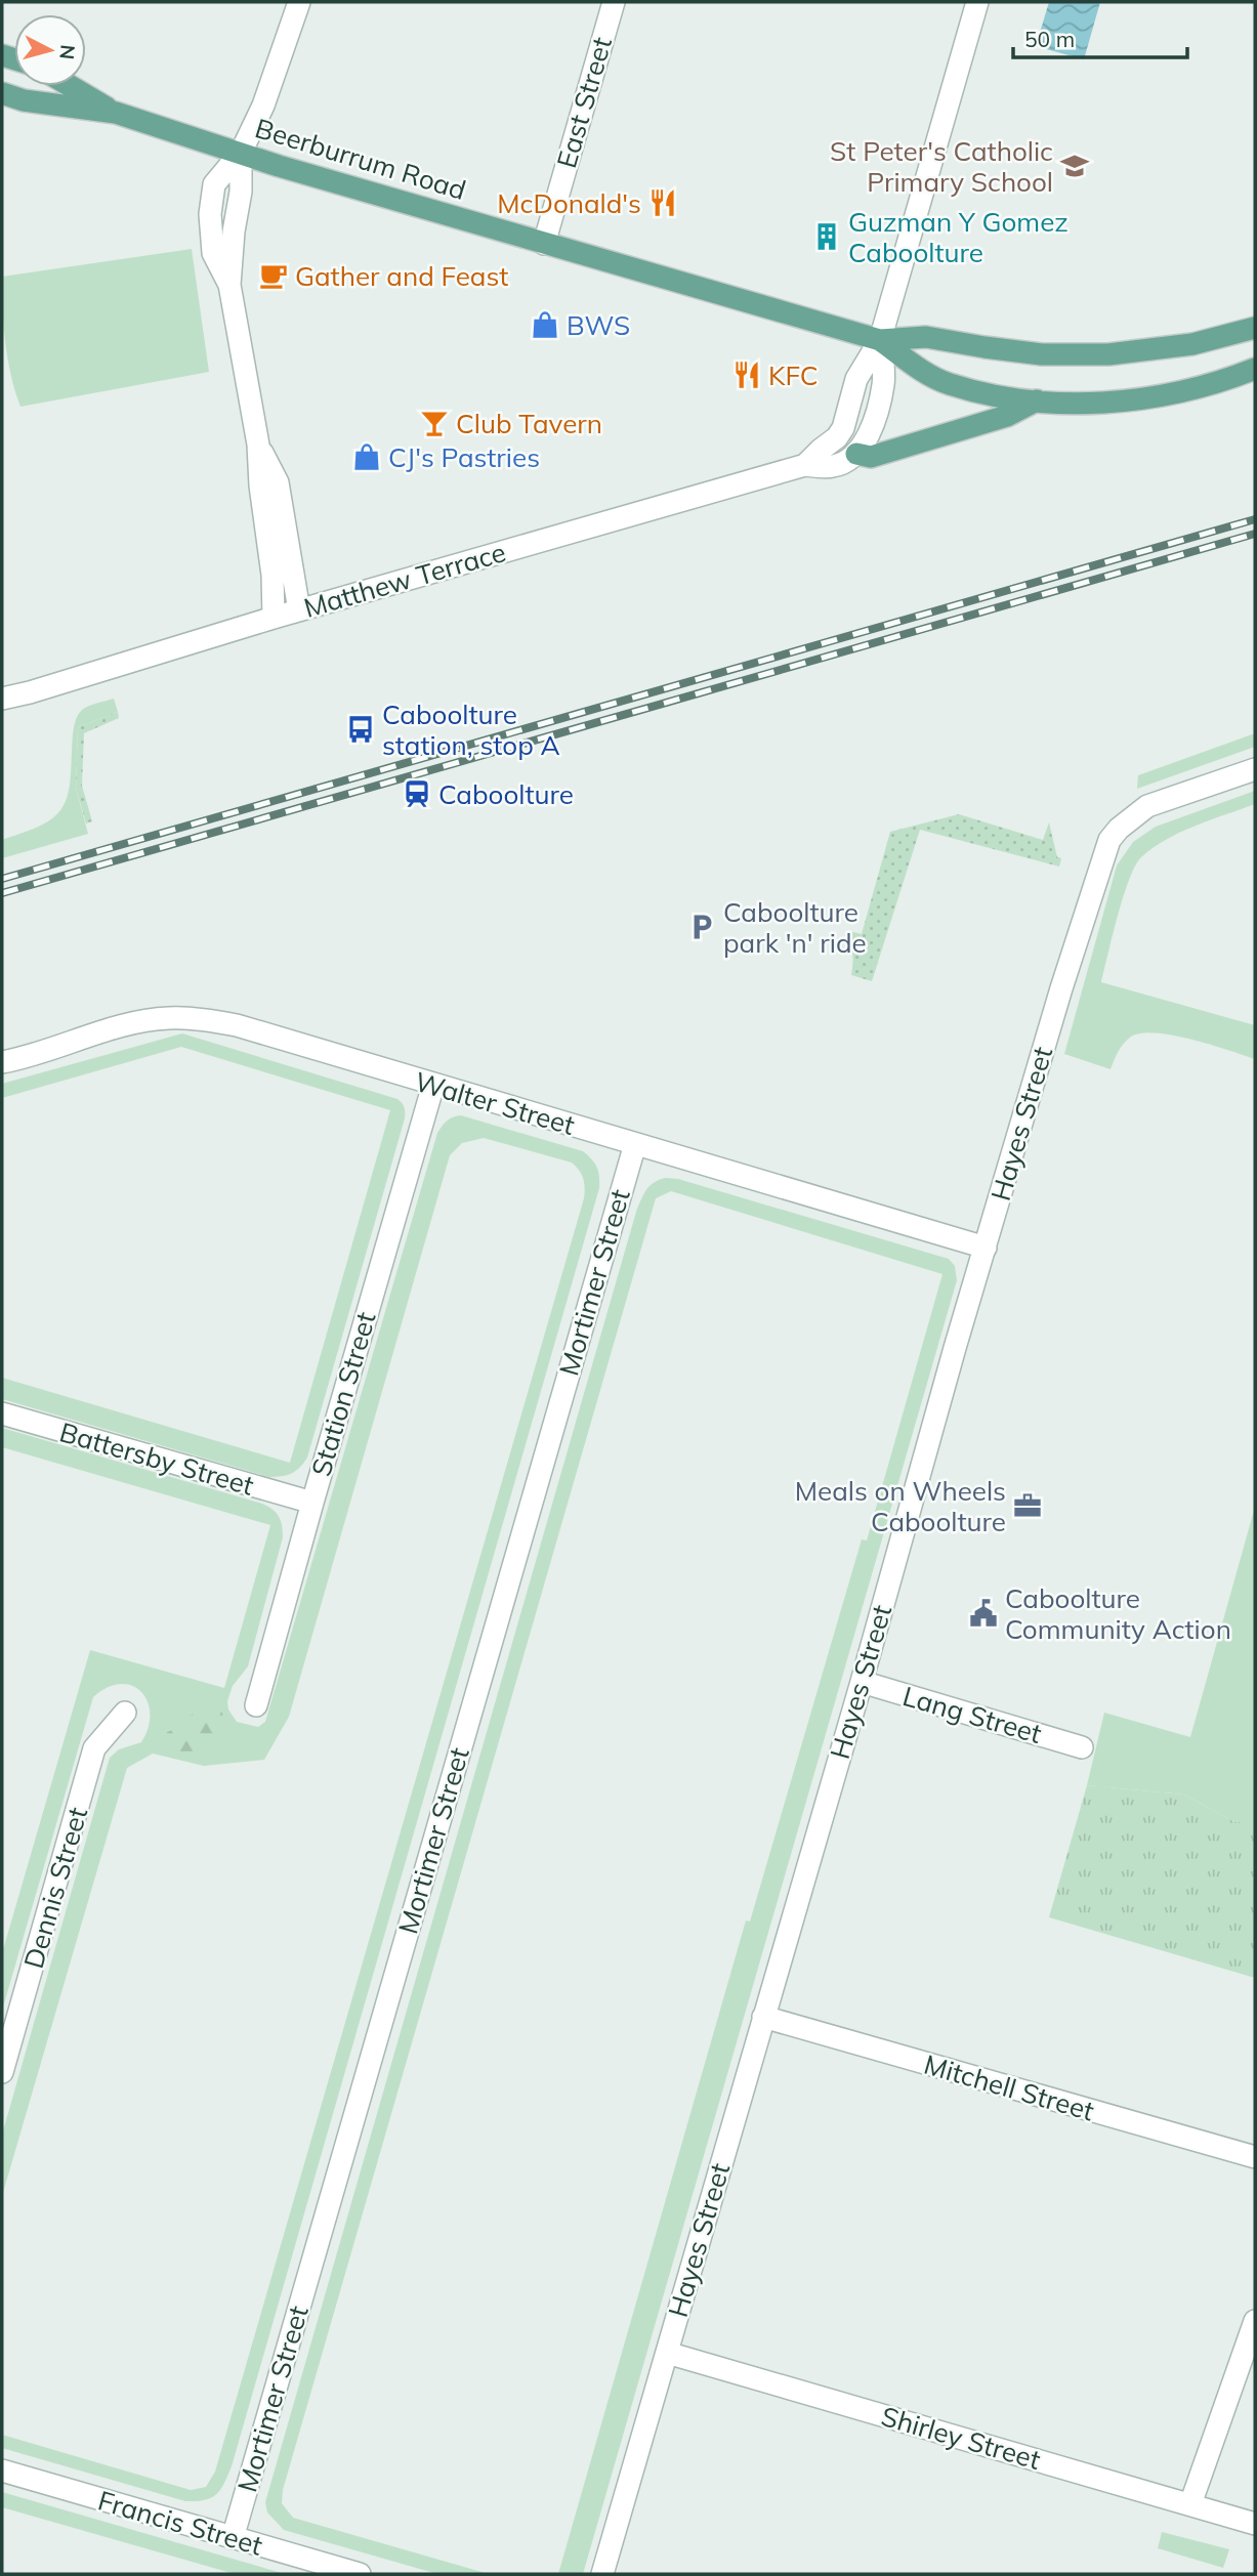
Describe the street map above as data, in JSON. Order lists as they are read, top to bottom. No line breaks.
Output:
{"streets":{"main road":["Beerburrum Road"],"street":["East Street","Matthew Terrace","Walter Street","Hayes Street","Mortimer Street","Station Street","Battersby Street","Lang Street","Dennis Street","Mitchell Street","Shirley Street","Francis Street"]},"crossings":[["East Street","Beerburrum Road"],["Beerburrum Road","Matthew Terrace"],["Walter Street","Hayes Street"],["Walter Street","Mortimer Street"],["Walter Street","Station Street"],["Hayes Street","Lang Street"],["Hayes Street","Mitchell Street"],["Hayes Street","Shirley Street"],["Mortimer Street","Francis Street"],["Station Street","Battersby Street"]],"places":{"school or university":["St Peter's Catholic Primary School"],"restaurant":["McDonald's","KFC"],"building":["Guzman Y Gomez Caboolture"],"cafe":["Gather and Feast"],"shop":["BWS","CJ's Pastries"],"bar":["Club Tavern"],"bus stop":["Caboolture station, stop A"],"station":["Caboolture"],"parking":["Caboolture park 'n' ride"],"office":["Meals on Wheels Caboolture"],"public building":["Caboolture Community Action"]},"scale_bar":"50 m","north":"right"}
